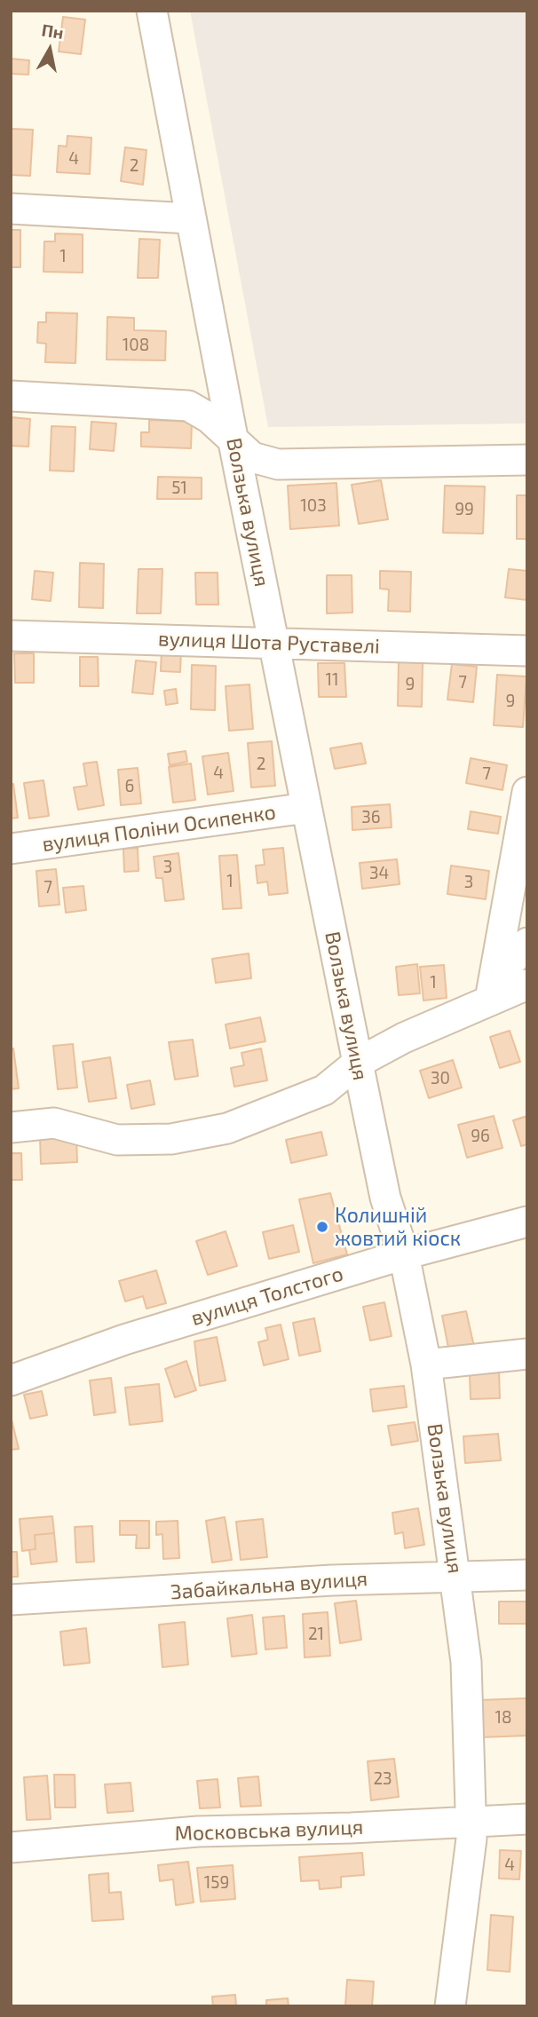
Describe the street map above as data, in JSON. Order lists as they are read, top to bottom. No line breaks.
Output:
{"streets":{"street":["Волзька вулиця","вулиця Шота Руставелі","вулиця Поліни Осипенко","вулиця Толстого","Забайкальна вулиця","Московська вулиця"]},"crossings":[["Волзька вулиця","вулиця Шота Руставелі"],["Волзька вулиця","вулиця Поліни Осипенко"],["Волзька вулиця","вулиця Толстого"],["Волзька вулиця","Забайкальна вулиця"],["Волзька вулиця","Московська вулиця"]],"places":["Колишній жовтий кіоск"],"house_numbers":["4","2","1","108","51","103","99","11","7","9","9","2","4","7","6","36","3","34","1","3","7","1","30","96","21","18","23","4","159"],"north":"top"}
